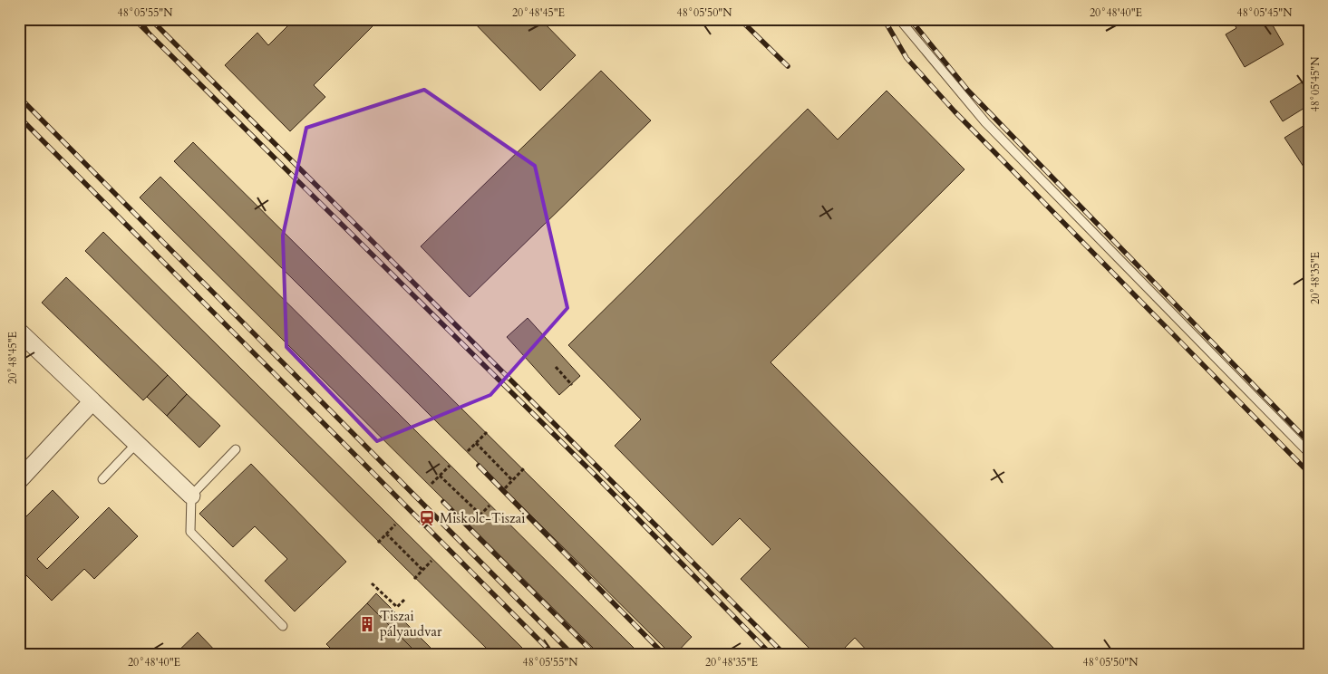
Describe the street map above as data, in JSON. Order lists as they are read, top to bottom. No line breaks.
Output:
{"places":{"station":["Miskolc-Tiszai"],"building":["Tiszai pályaudvar"]},"coordinates":["48°05'55\"N","20°48'45\"E","48°05'50\"N","20°48'40\"E","48°05'45\"N","20°48'35\"E"]}
